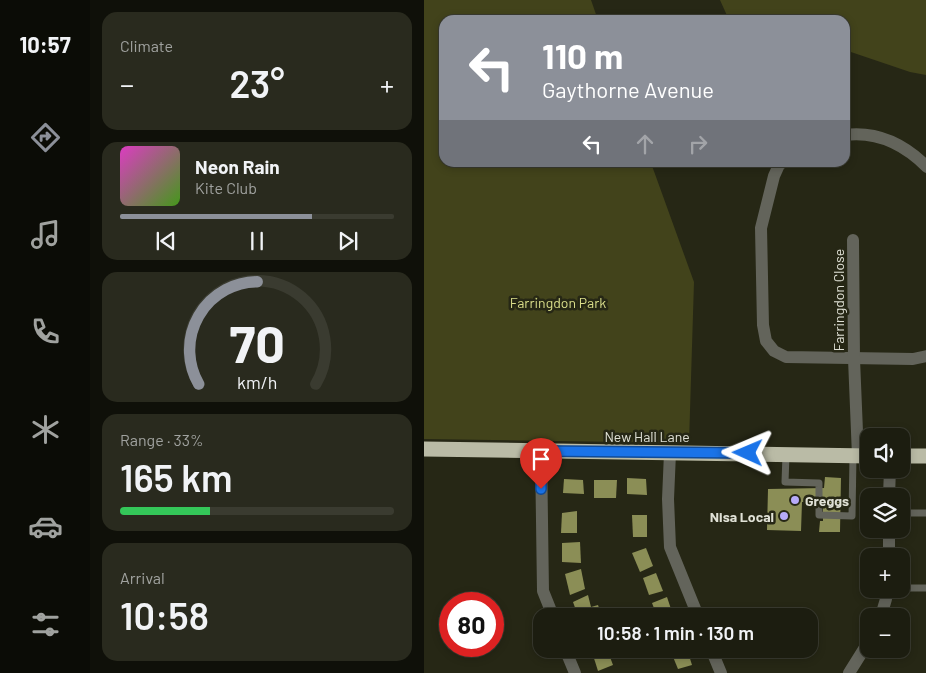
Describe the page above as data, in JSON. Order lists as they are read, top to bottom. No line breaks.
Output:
{"streets":{"highway":["New Hall Lane"],"street":["Farringdon Close"]},"crossings":[["Farringdon Close","New Hall Lane"]],"parks":["Farringdon Park"],"places":["Greggs","Nisa Local"],"page":{"tabs":"10:57","tile":["Climate",["Range · 33%","165 km"],["Arrival","10:58"]],"turn":["110 m","Gaythorne Avenue"],"heat":["−","23°","+"],"song":["Neon Rain","Kite Club"],"map_buttons":["+","−"],"limit":"80","trip":"10:58 · 1 min · 130 m","gauge":["70","km/h"]}}
